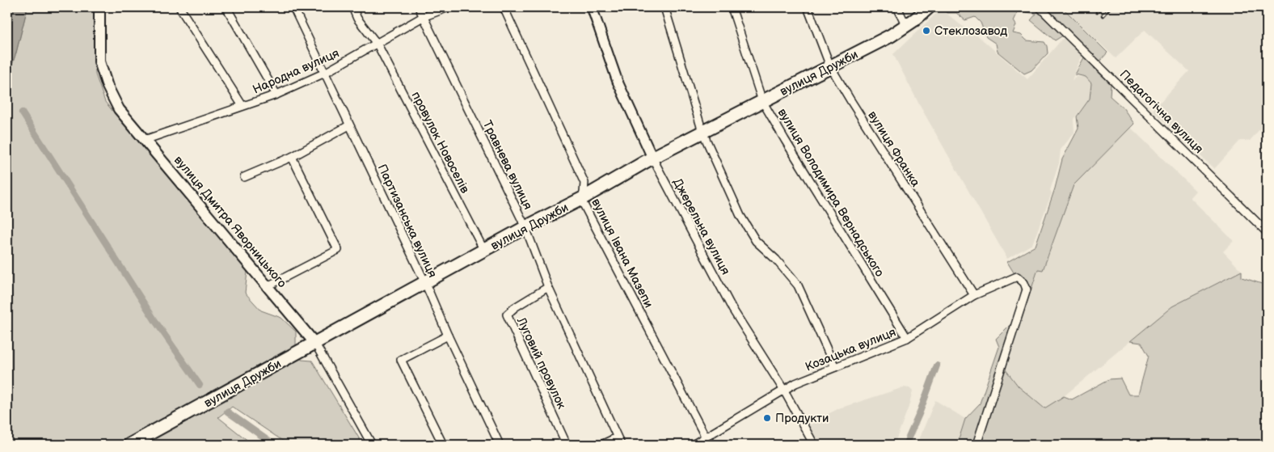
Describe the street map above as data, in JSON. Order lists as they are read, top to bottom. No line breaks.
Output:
{"streets":{"main road":["вулиця Дружби","вулиця Дмитра Яворницького"],"street":["Народна вулиця","Педагогічна вулиця","провулок Новоселів","вулиця Франка","Травнева вулиця","вулиця Володимира Вернадського","Партизанська вулиця","Джерельна вулиця","вулиця Івана Мазепи","Козацька вулиця","Луговий провулок"]},"crossings":[["Народна вулиця","провулок Новоселів"],["Народна вулиця","Травнева вулиця"],["Народна вулиця","Партизанська вулиця"],["Народна вулиця","вулиця Дмитра Яворницького"],["вулиця Дружби","провулок Новоселів"],["вулиця Дружби","вулиця Франка"],["вулиця Дружби","Травнева вулиця"],["вулиця Дружби","вулиця Володимира Вернадського"],["вулиця Дружби","Партизанська вулиця"],["вулиця Дружби","вулиця Дмитра Яворницького"],["вулиця Дружби","Джерельна вулиця"],["вулиця Дружби","вулиця Івана Мазепи"],["вулиця Франка","Козацька вулиця"],["Травнева вулиця","Луговий провулок"],["вулиця Володимира Вернадського","Козацька вулиця"],["Джерельна вулиця","Козацька вулиця"],["вулиця Івана Мазепи","Козацька вулиця"]],"places":["Стеклозавод","Продукти"]}
